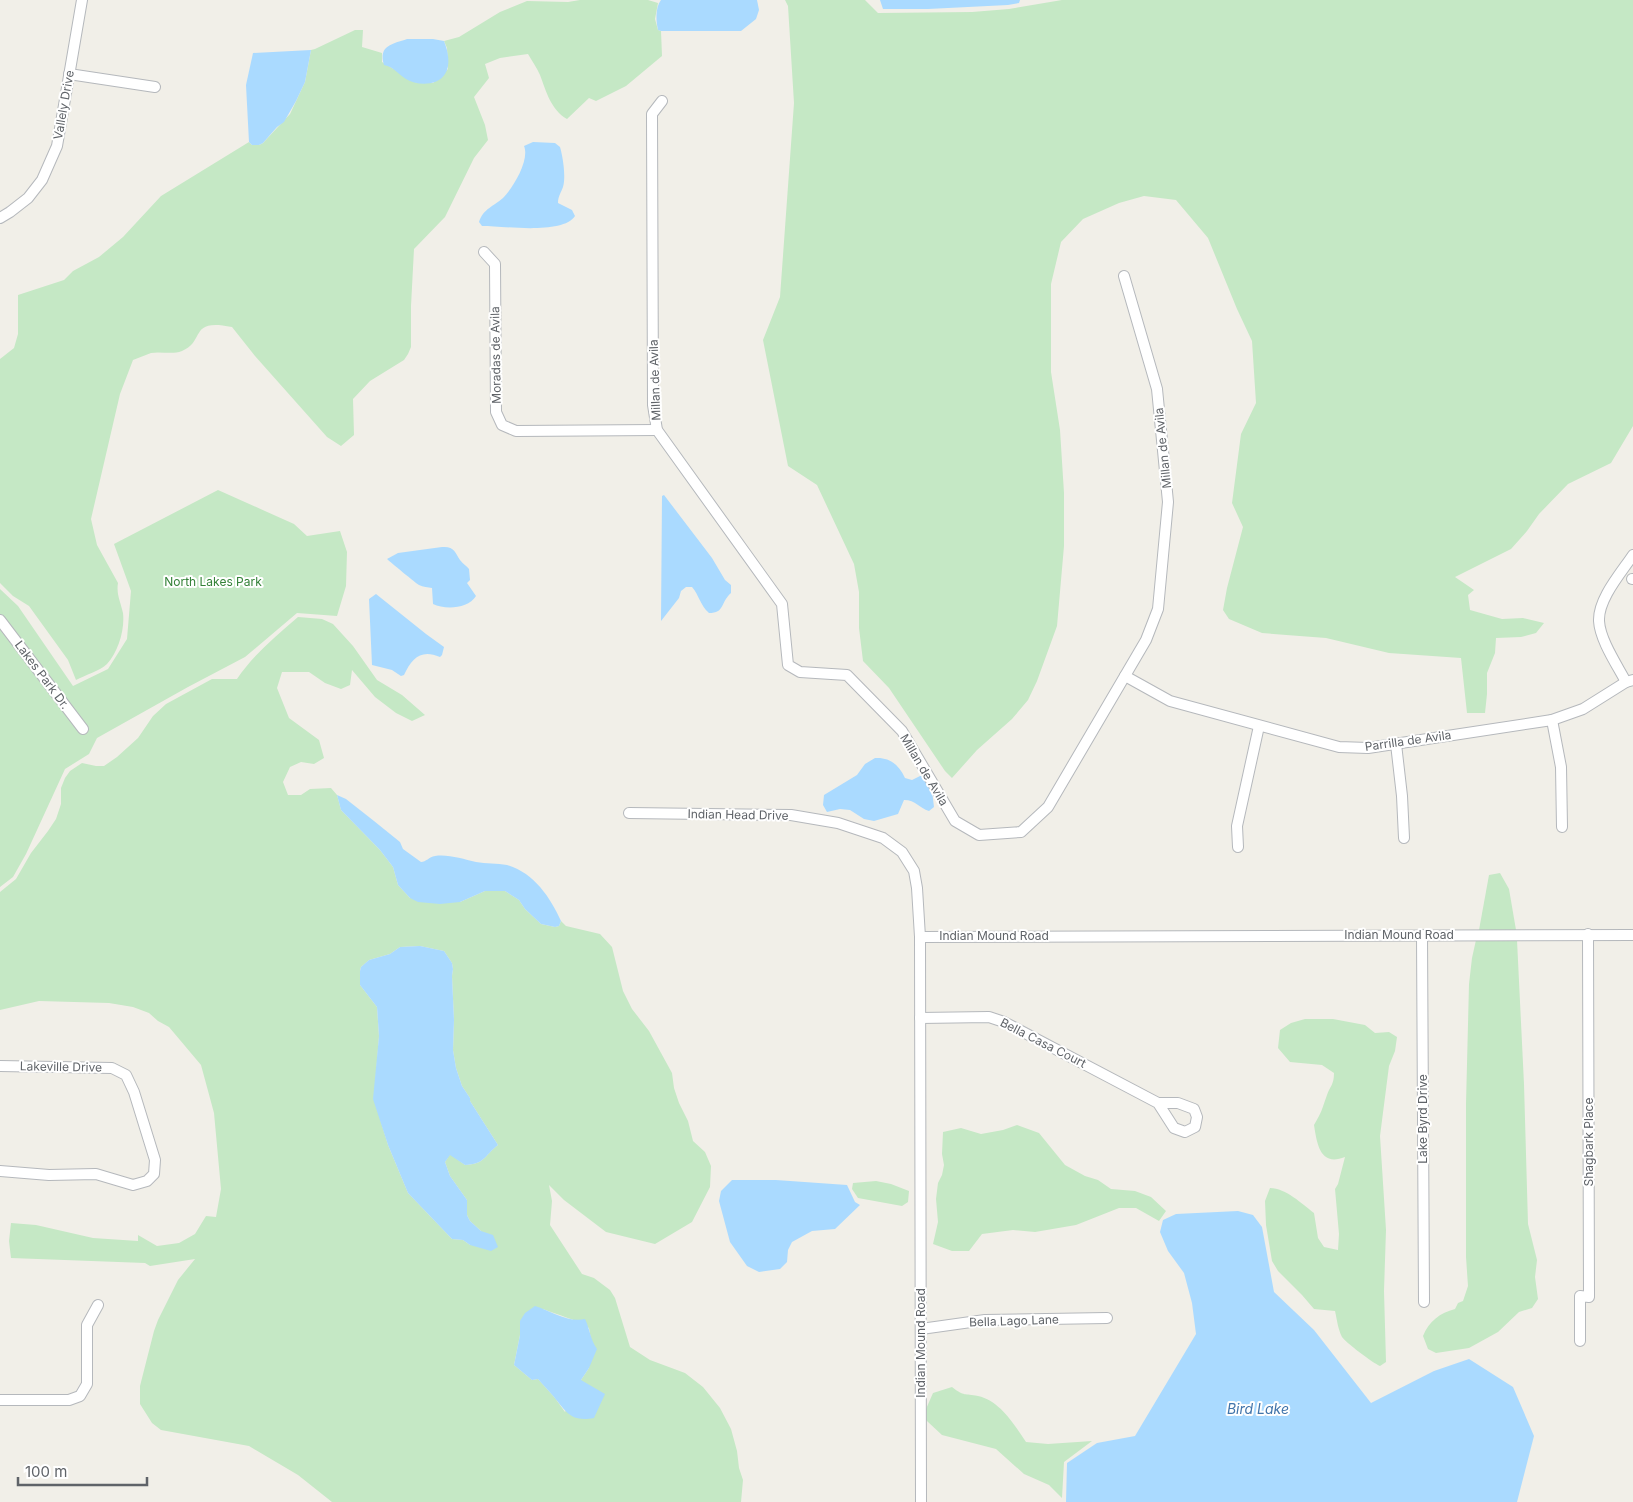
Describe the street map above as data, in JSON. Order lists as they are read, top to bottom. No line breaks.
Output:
{"streets":{"street":["Vallely Drive","Moradas de Avila","Millan de Avila","Lakes Park Dr.","Parrilla de Avila","Indian Head Drive","Indian Mound Road","Bella Casa Court","Lakeville Drive","Lake Byrd Drive","Shagbark Place","Bella Lago Lane"]},"crossings":[["Moradas de Avila","Millan de Avila"],["Millan de Avila","Parrilla de Avila"],["Indian Head Drive","Indian Mound Road"],["Indian Mound Road","Bella Casa Court"],["Indian Mound Road","Lake Byrd Drive"],["Indian Mound Road","Shagbark Place"],["Indian Mound Road","Bella Lago Lane"]],"water":["Bird Lake"],"parks":["North Lakes Park"],"scale_bar":"100 m"}
